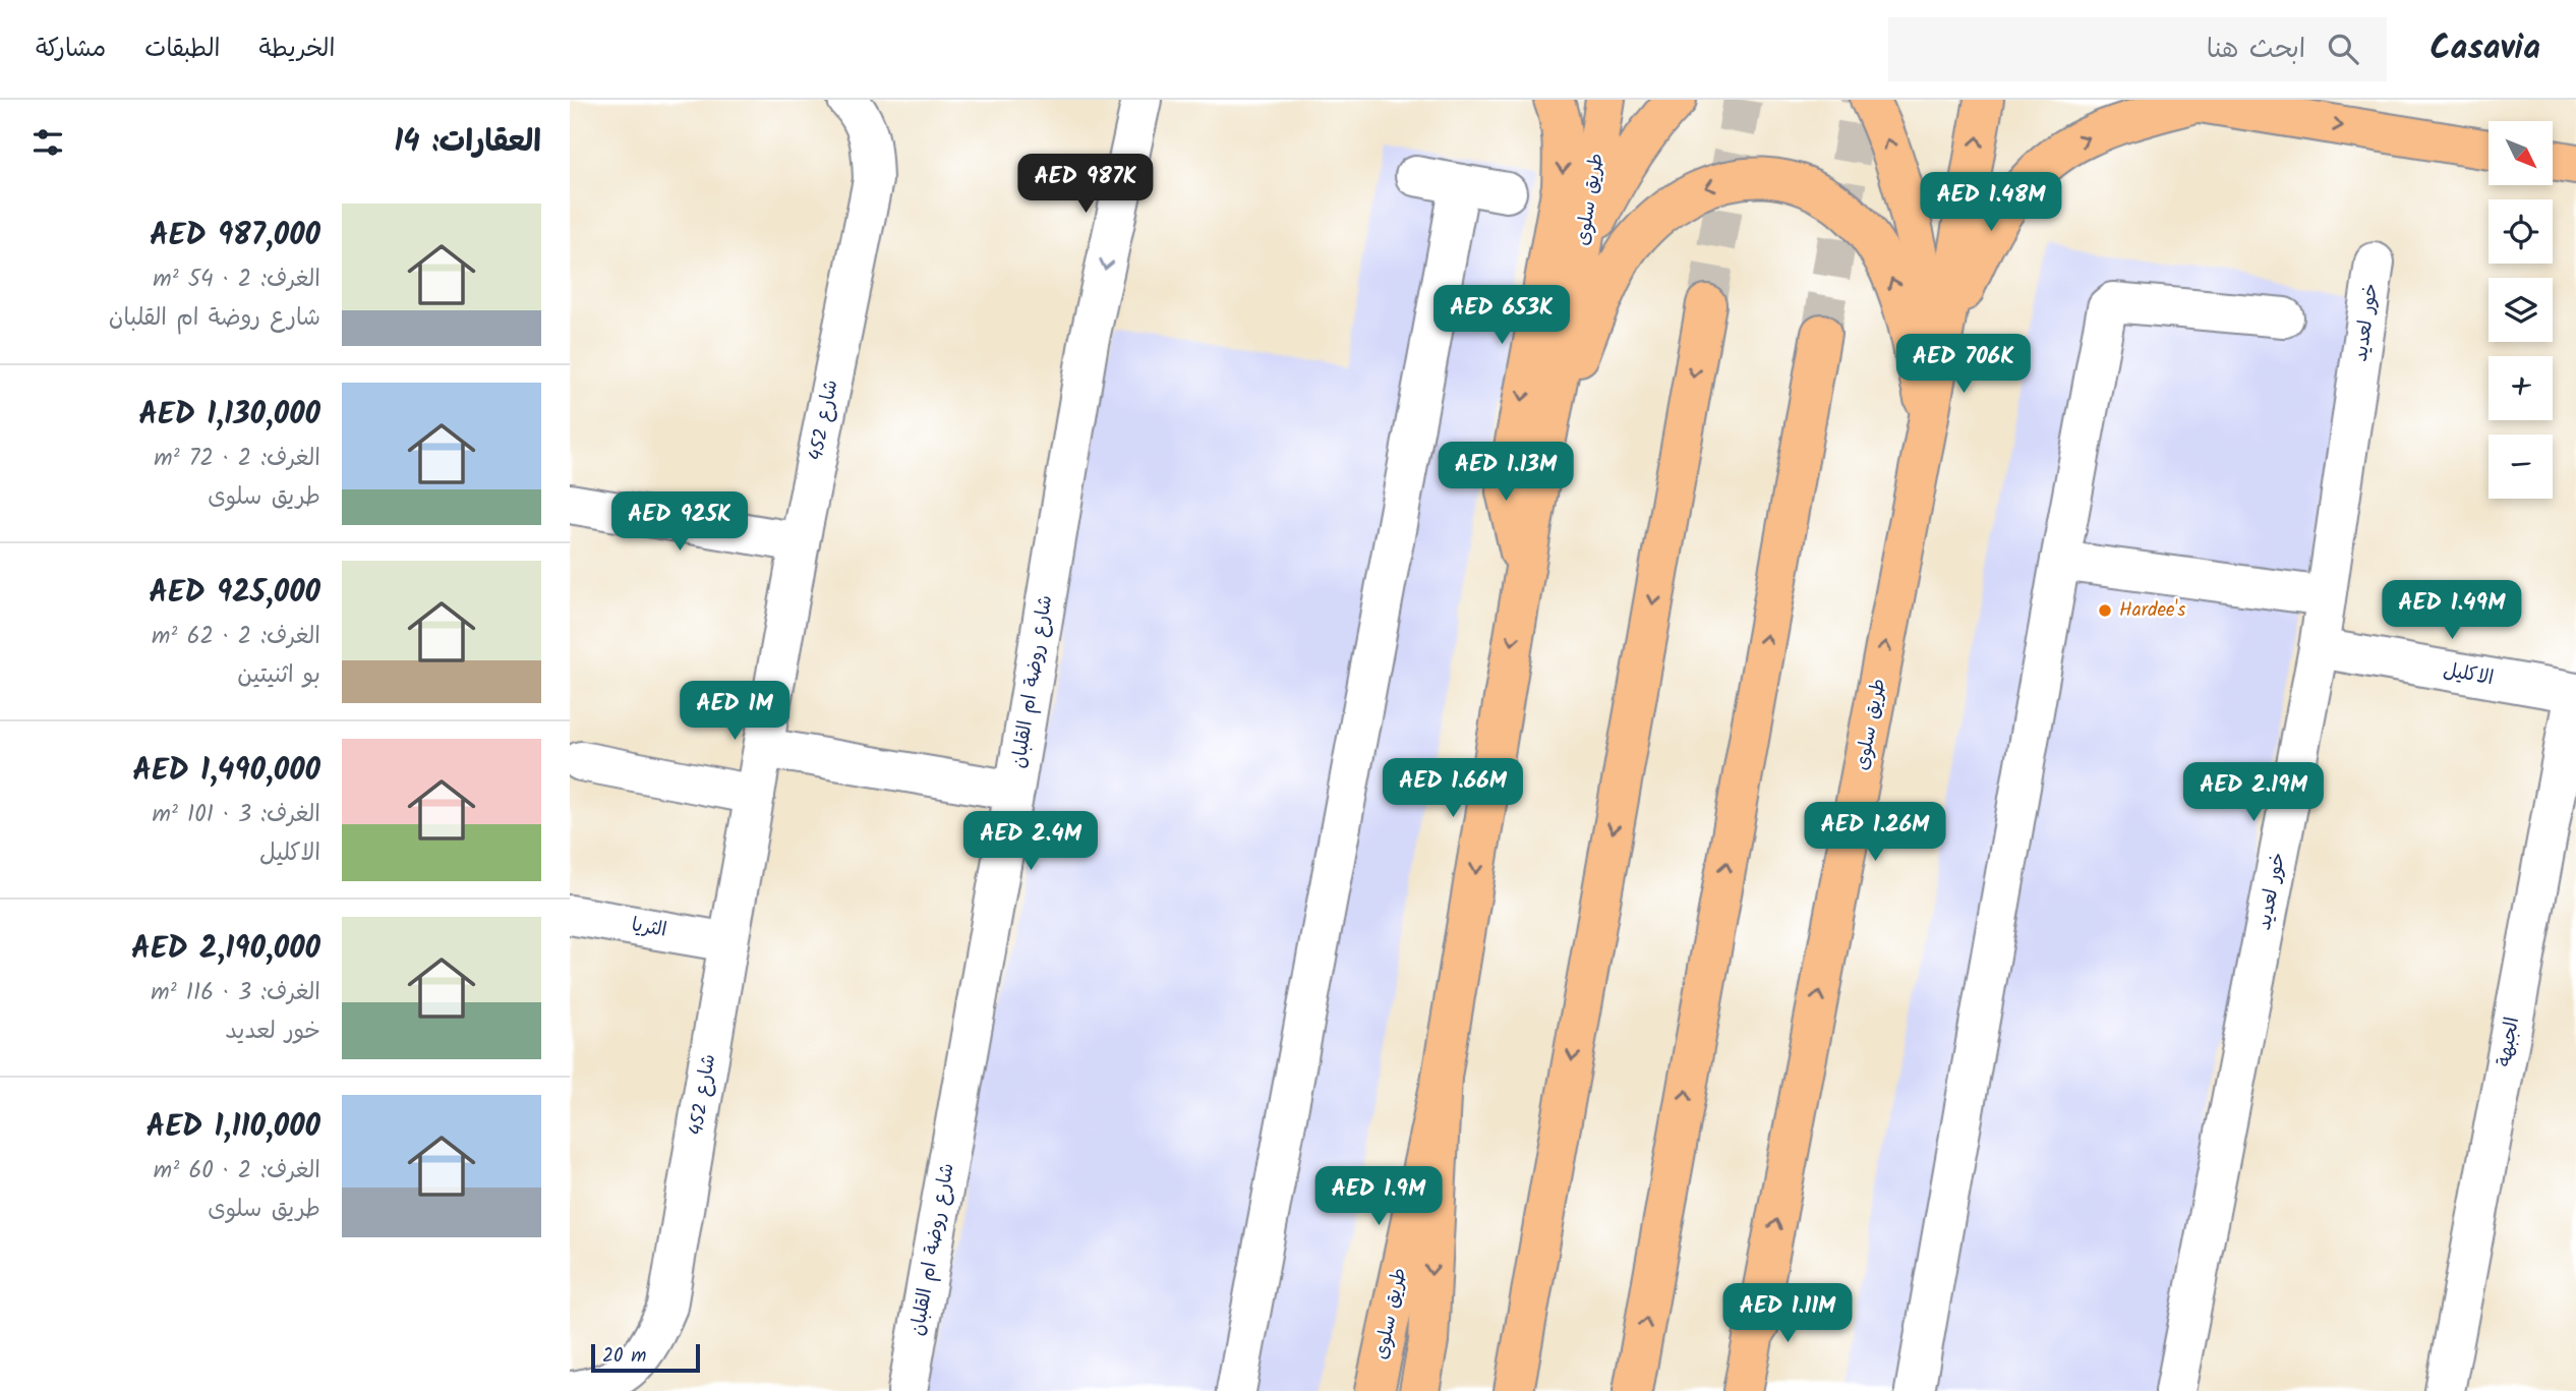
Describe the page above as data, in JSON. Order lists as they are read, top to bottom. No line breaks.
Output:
{"streets":{"main road":["طريق سلوى"],"street":["خور لعديد","شارع 452","الاكليل","شارع روضة ام القلبان","الثريا","الجبهة"]},"crossings":[["خور لعديد","الاكليل"],["شارع 452","الثريا"],["الاكليل","الجبهة"]],"places":["Hardee's"],"scale_bar":"20 m","north":"bottom right","page":{"header":"Casavia","search":"ابحث هنا","nav":["الخريطة","الطبقات","مشاركة"],"heading":"العقارات: 14","map_buttons":["+","−"],"price":["AED 987K","AED 1.48M","AED 653K","AED 706K","AED 1.13M","AED 925K","AED 1.49M","AED 1M","AED 1.66M","AED 2.19M","AED 1.26M","AED 2.4M","AED 1.9M","AED 1.11M"],"list":[{"name":"AED 987,000","note":"الغرف: 2 · 54 m² · شارع روضة ام القلبان"},{"name":"AED 1,130,000","note":"الغرف: 2 · 72 m² · طريق سلوى"},{"name":"AED 925,000","note":"الغرف: 2 · 62 m² · بو اثنيتين"},{"name":"AED 1,490,000","note":"الغرف: 3 · 101 m² · الاكليل"},{"name":"AED 2,190,000","note":"الغرف: 3 · 116 m² · خور لعديد"},{"name":"AED 1,110,000","note":"الغرف: 2 · 60 m² · طريق سلوى"}],"scale":"20 m"}}
